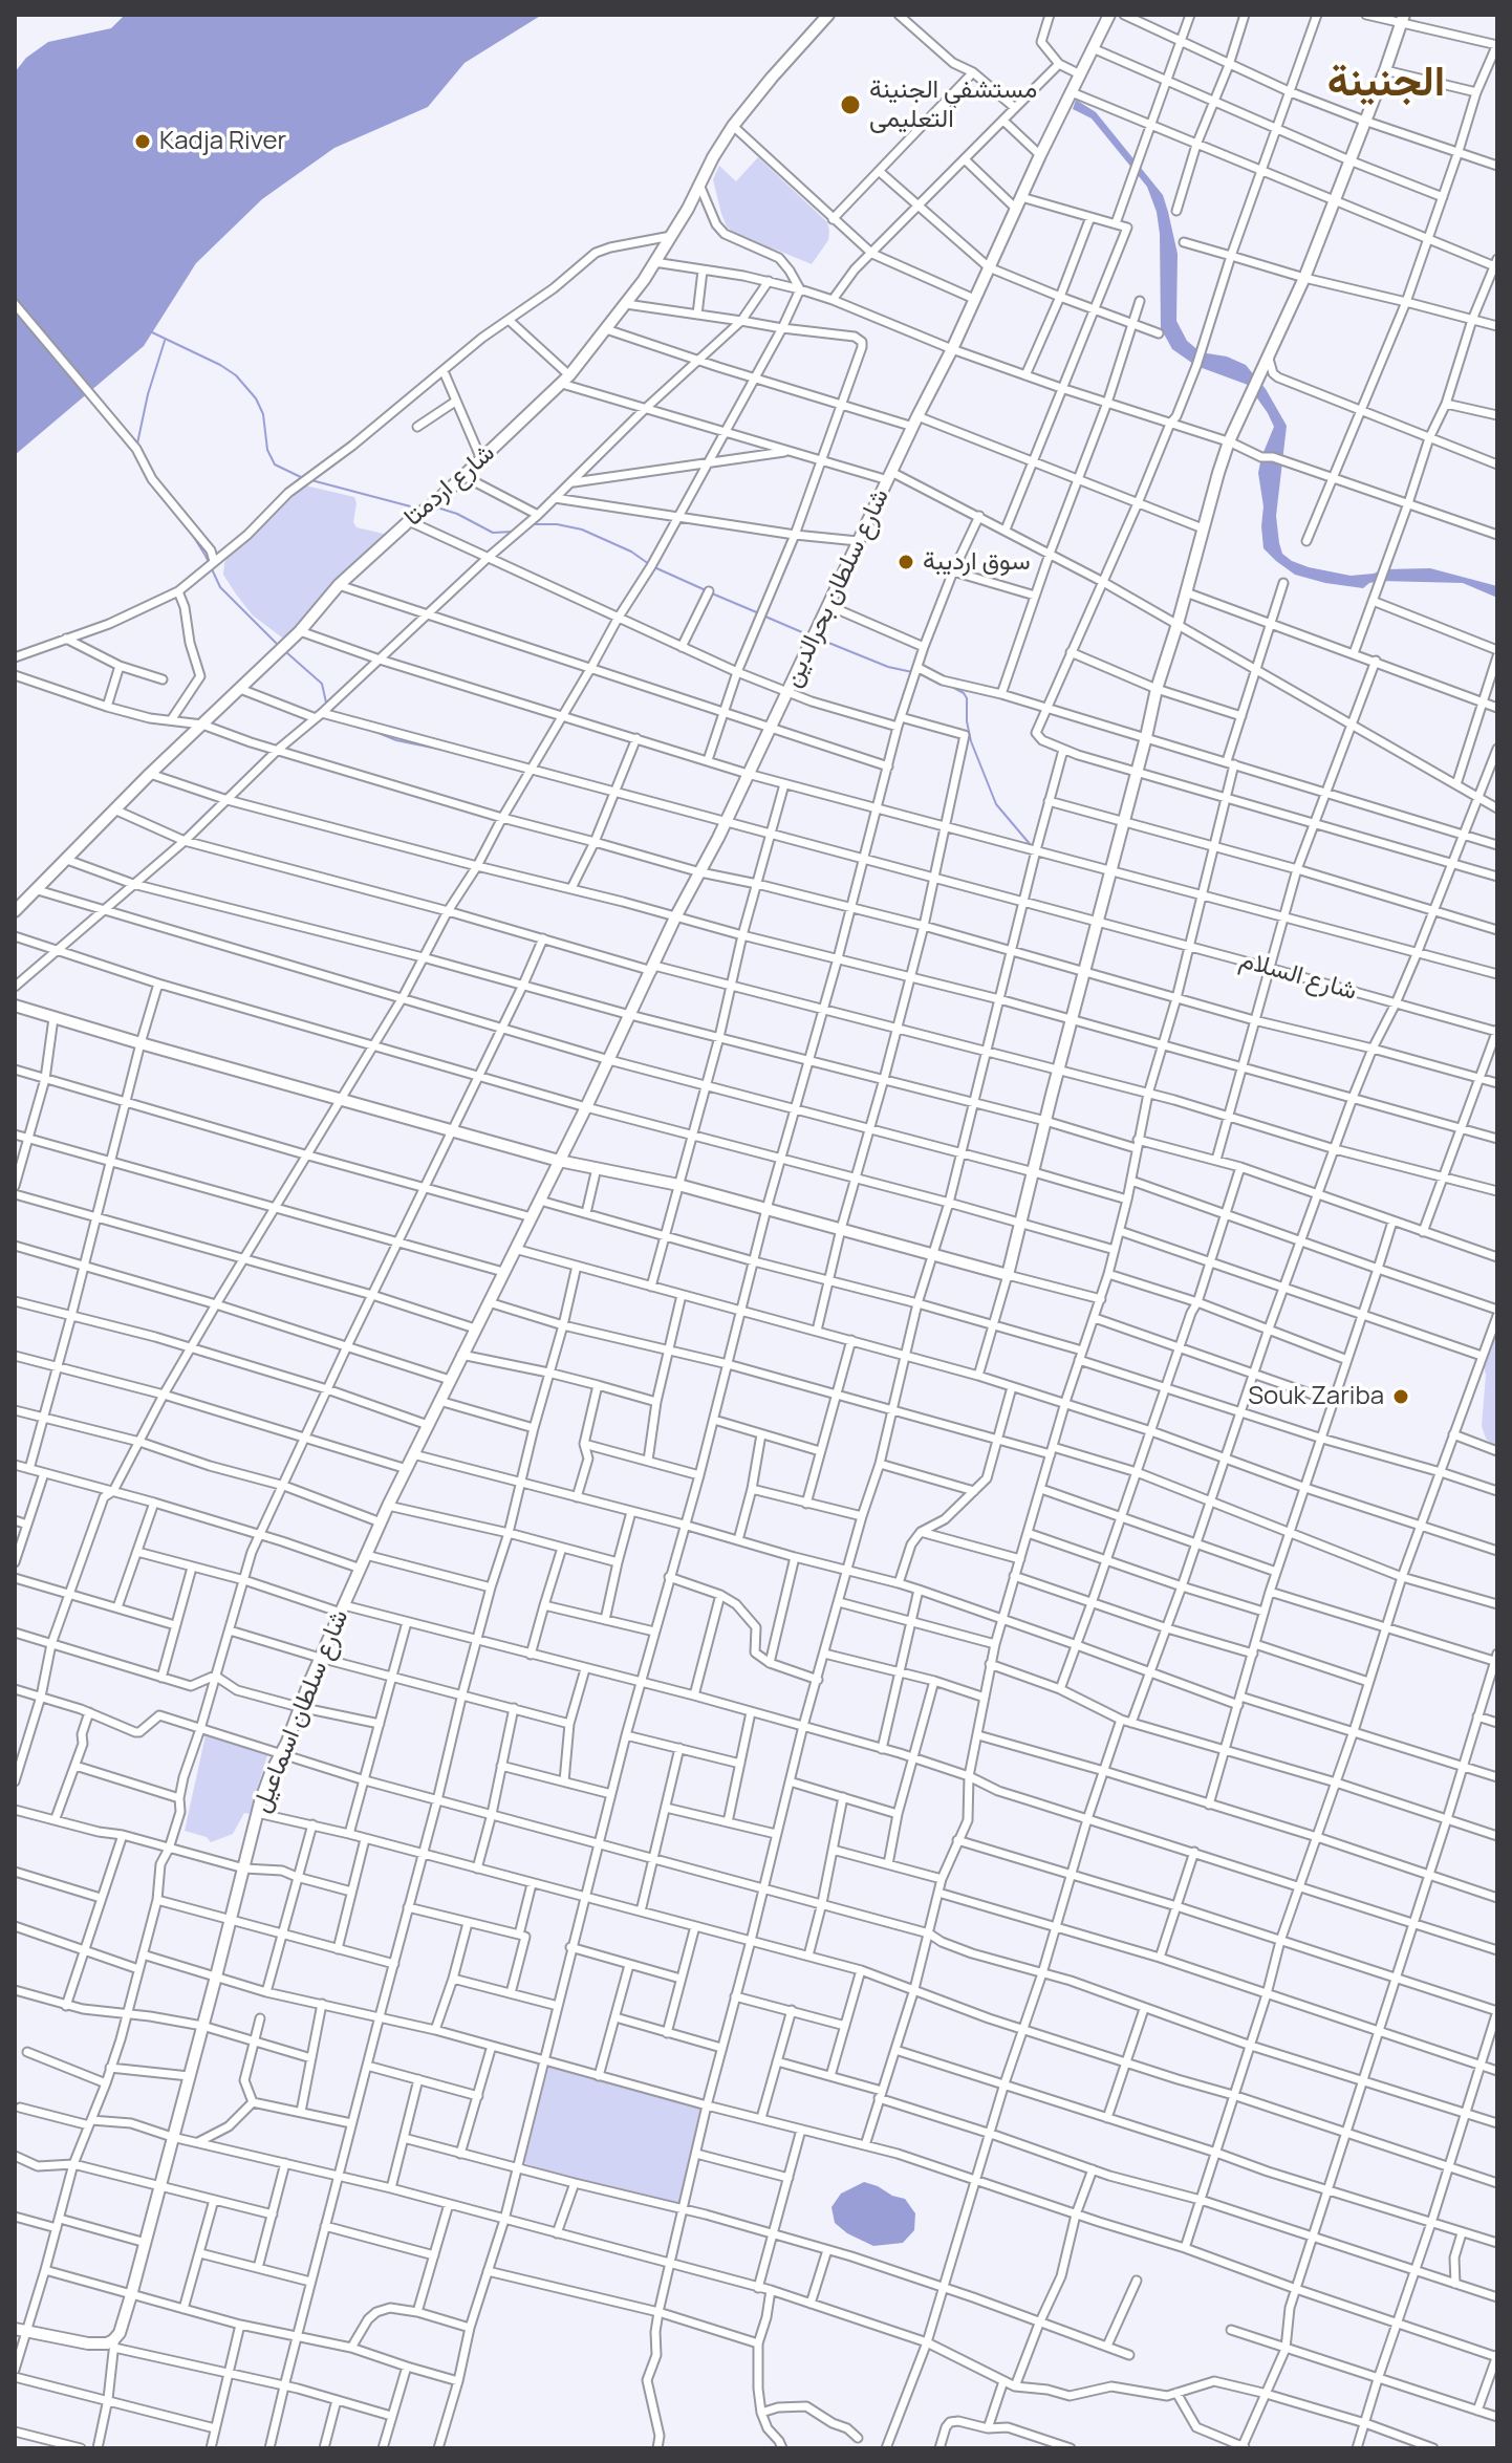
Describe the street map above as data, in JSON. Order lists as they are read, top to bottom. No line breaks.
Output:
{"streets":{"street":["شارع اردمتا","شارع سلطان بحرالدين","شارع السلام","شارع سلطان اسماعيل"]},"crossings":[["شارع اردمتا","شارع السلام"],["شارع سلطان بحرالدين","شارع السلام"],["شارع سلطان بحرالدين","شارع سلطان اسماعيل"]],"districts":["الجنينة"],"places":["مستشفي الجنينة التعليمى","Kadja River","سوق ارديبة","Souk Zariba"]}
